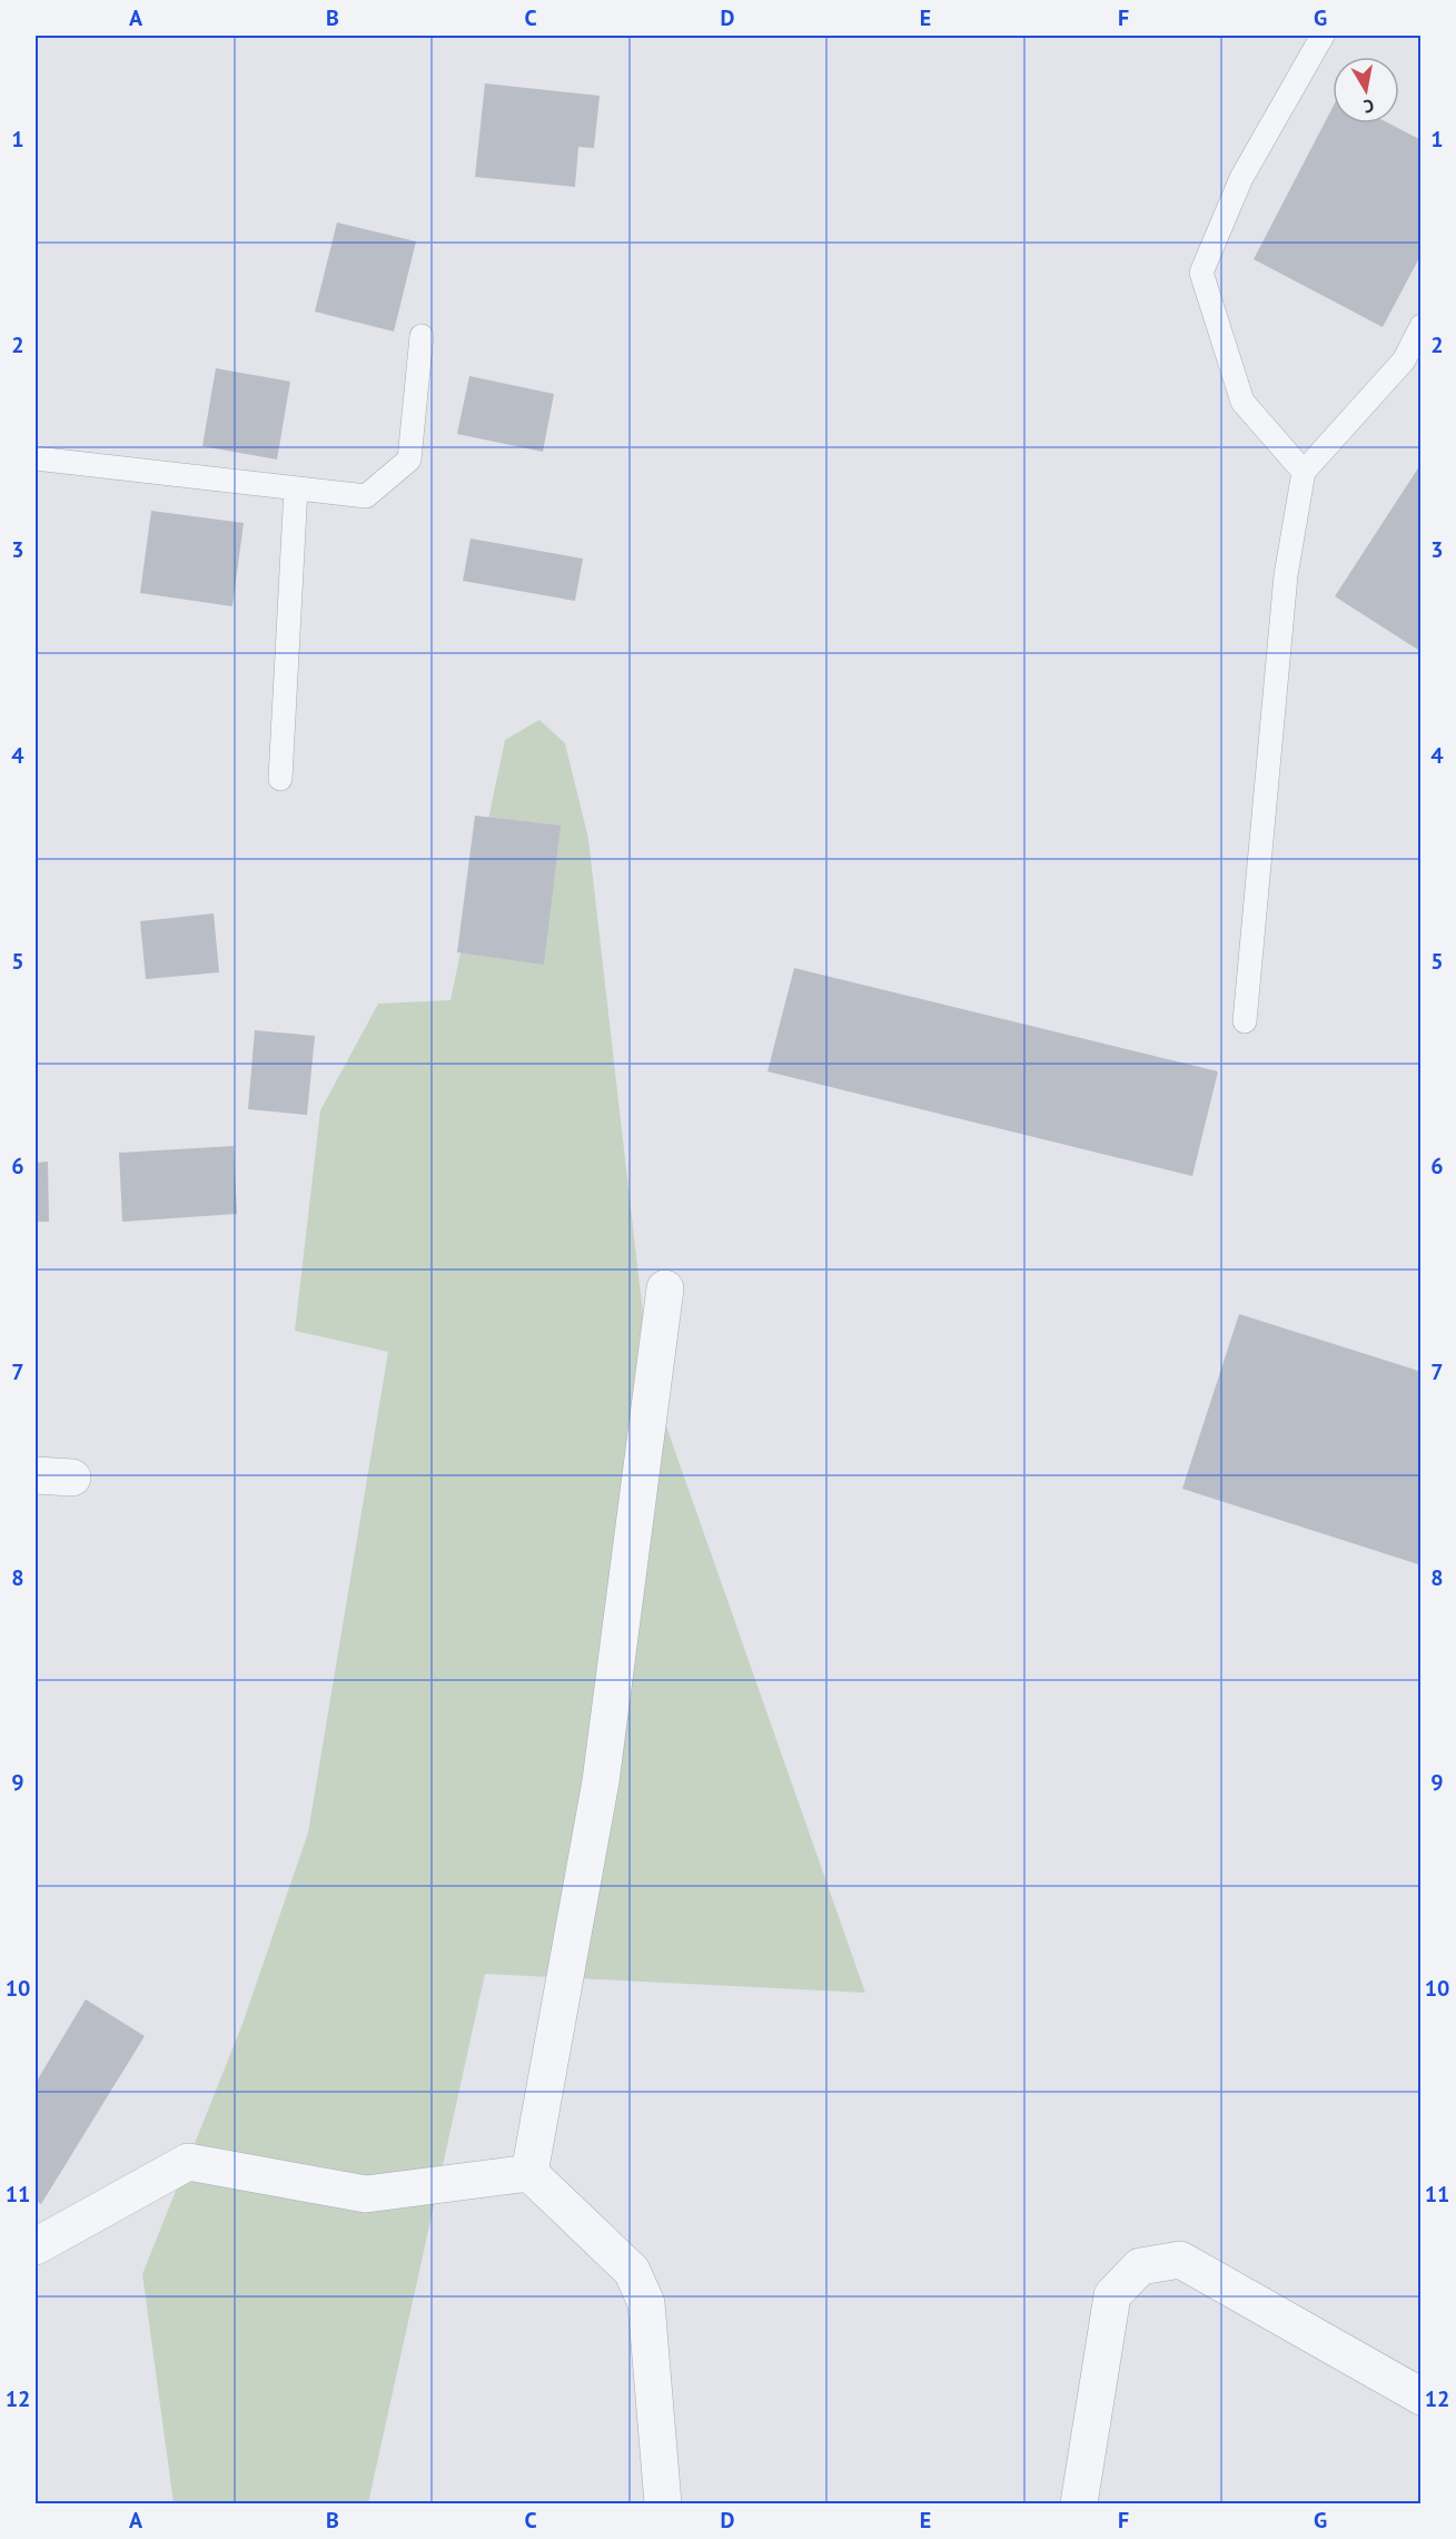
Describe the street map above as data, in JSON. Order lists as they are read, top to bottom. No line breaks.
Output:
{"north":"bottom","grid":{"columns":["A","B","C","D","E","F","G"],"rows":["1","2","3","4","5","6","7","8","9","10","11","12"]}}
